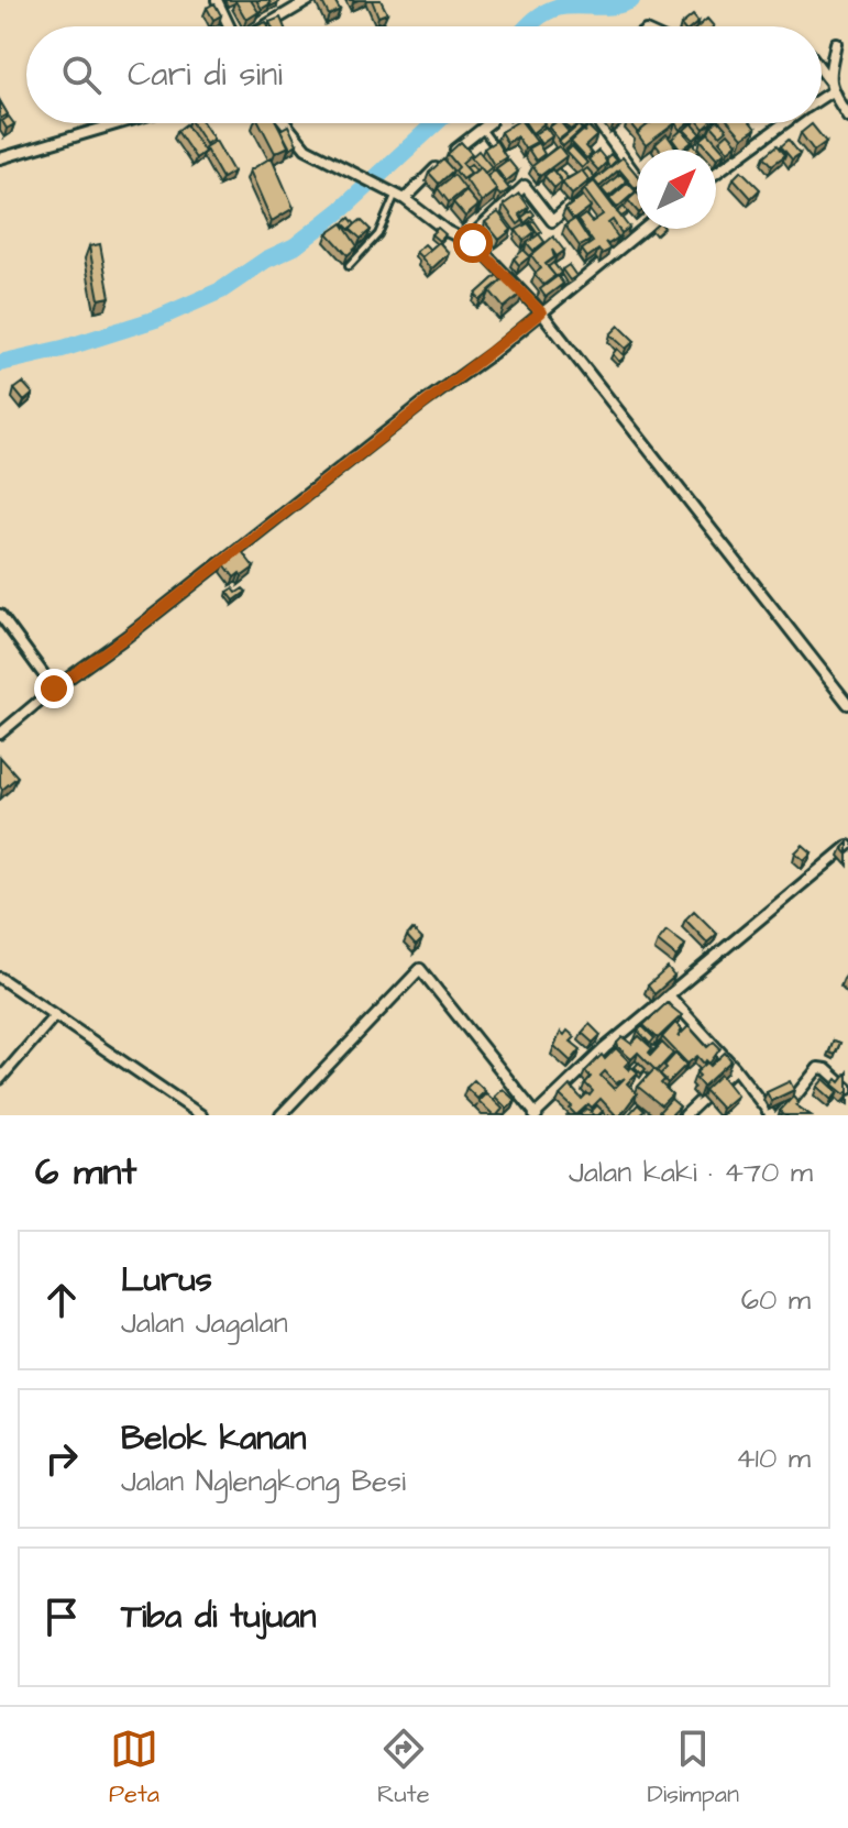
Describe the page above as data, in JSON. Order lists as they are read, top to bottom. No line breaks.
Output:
{"north":"top right","page":{"search":"Cari di sini","heading":["6 mnt","Jalan kaki · 470 m"],"list":[["Lurus","Jalan Jagalan","60 m"],["Belok kanan","Jalan Nglengkong Besi","410 m"],"Tiba di tujuan"],"nav":["Peta","Rute","Disimpan"]}}
